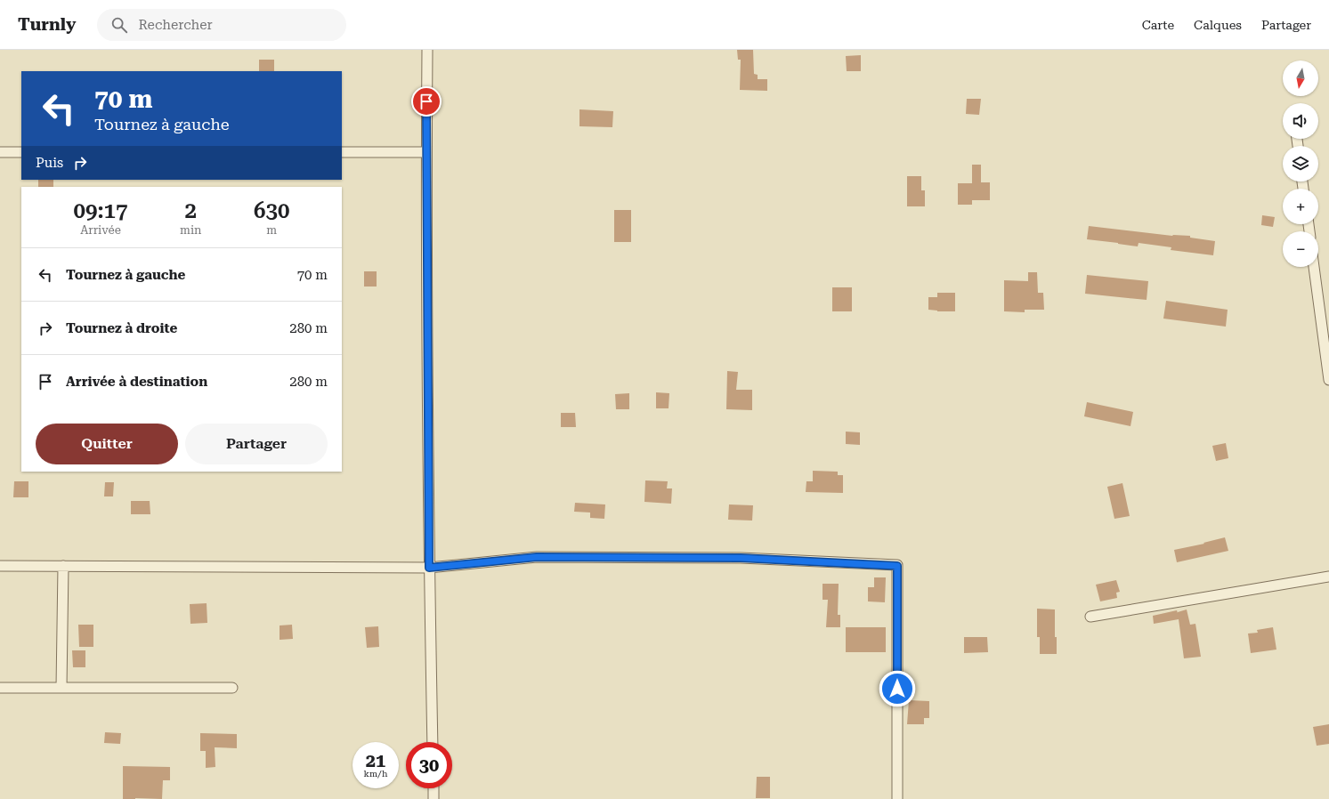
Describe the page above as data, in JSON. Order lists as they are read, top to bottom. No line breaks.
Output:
{"north":"bottom","page":{"header":"Turnly","search":"Rechercher","nav":["Carte","Calques","Partager"],"map_buttons":["+","−"],"turn":["70 m","Tournez à gauche"],"then":"Puis","eta":["09:17","Arrivée","2","min","630","m"],"list":[{"name":"Tournez à gauche","value":"70 m"},{"name":"Tournez à droite","value":"280 m"},{"name":"Arrivée à destination","value":"280 m"}],"buttons":["Quitter","Partager"],"speed":"21 km/h","limit":"30"}}
